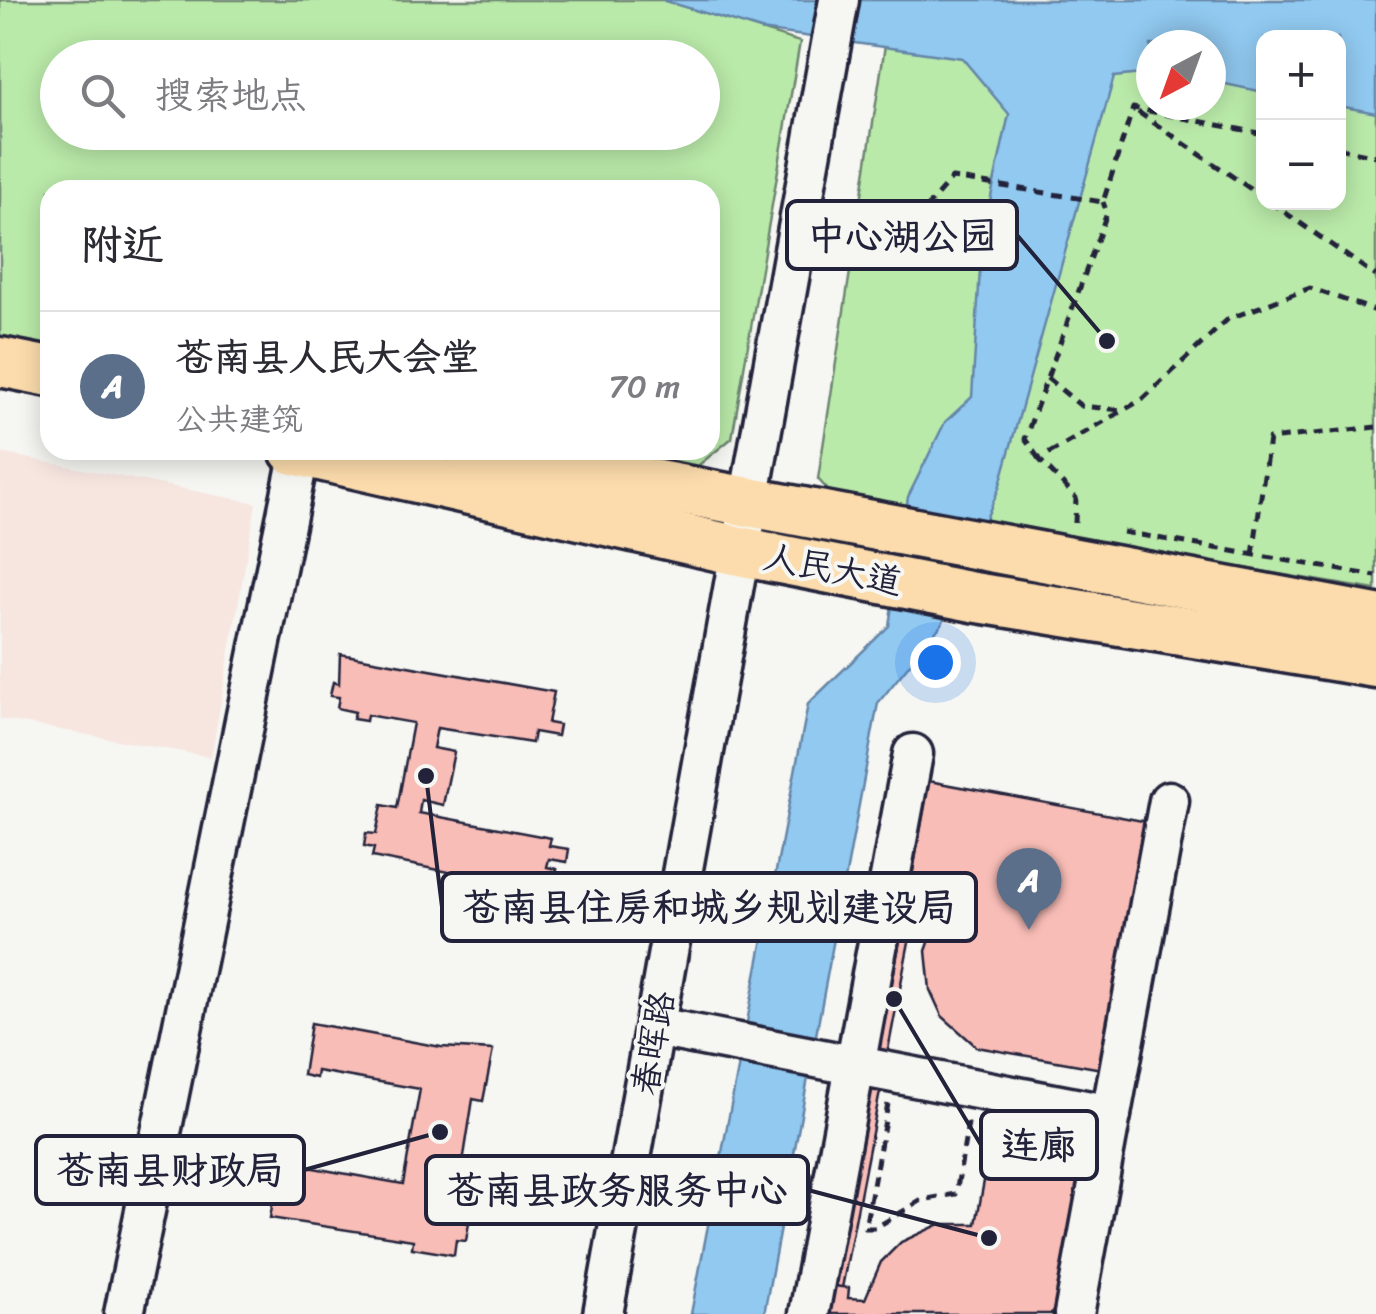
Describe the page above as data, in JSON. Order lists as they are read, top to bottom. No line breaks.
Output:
{"streets":{"main road":["人民大道"],"street":["春晖路"]},"crossings":[["人民大道","春晖路"]],"places":["中心湖公园","苍南县住房和城乡规划建设局","连廊","苍南县财政局","苍南县政务服务中心"],"north":"bottom left","page":{"map_buttons":["+","−"],"search":"搜索地点","heading":"附近","list":[{"mark":"A","name":"苍南县人民大会堂","note":"公共建筑","value":"70 m"}],"pins":"A"}}
